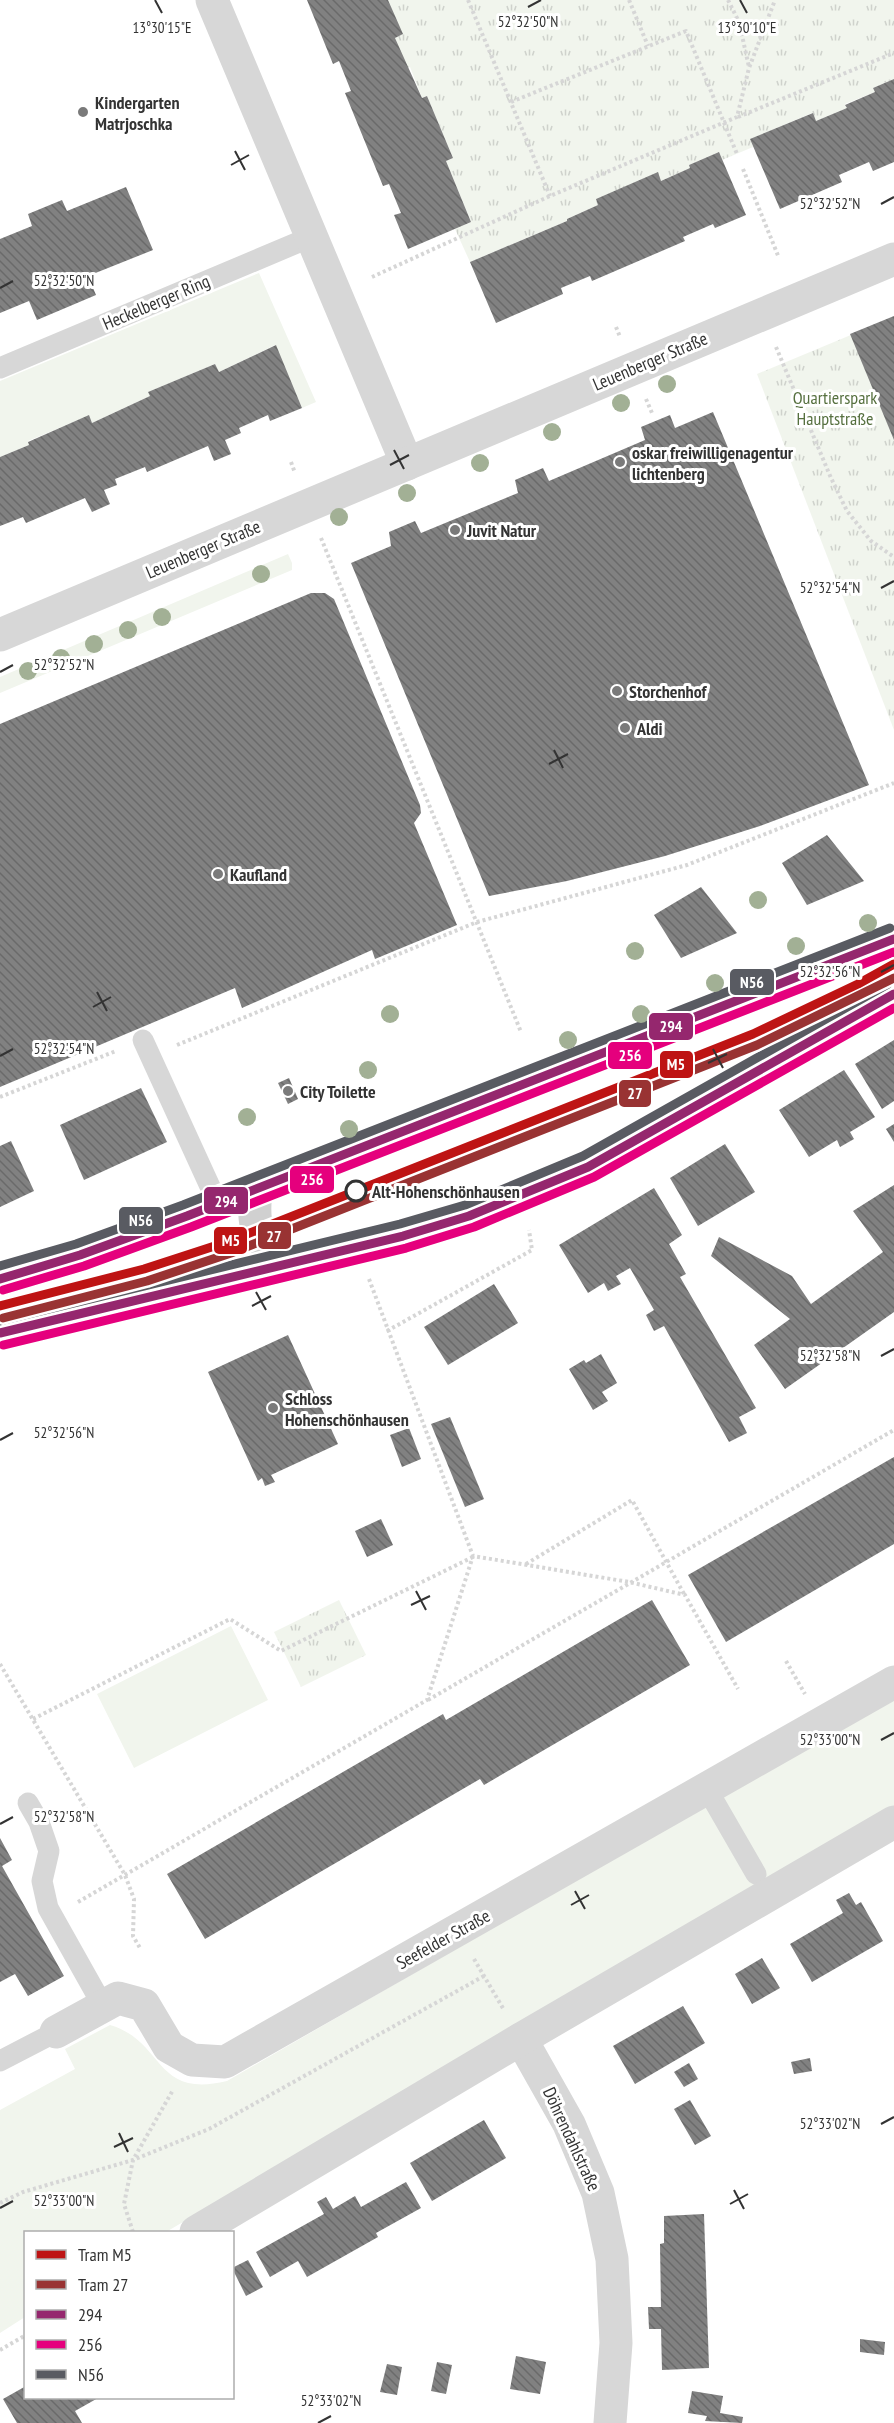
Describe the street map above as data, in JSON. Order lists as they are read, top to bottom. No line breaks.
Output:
{"streets":{"street":["Leuenberger Straße","Seefelder Straße","Döhrendahlstraße"],"lane":["Heckelberger Ring"]},"parks":["Quartierspark Hauptstraße"],"places":["Kindergarten Matrjoschka","oskar freiwilligenagentur lichtenberg","Juvit Natur","Storchenhof","Aldi","Kaufland","City Toilette","Alt-Hohenschönhausen","Schloss Hohenschönhausen"],"lines":["transit line N56","transit line 294","transit line 256","tram line M5","tram line 27"],"legend":["Tram M5","Tram 27","294","256","N56"],"coordinates":["52°32'50\"N","13°30'15\"E","13°30'10\"E","52°32'52\"N","52°32'54\"N","52°32'56\"N","52°32'58\"N","52°33'00\"N","52°33'02\"N"]}
